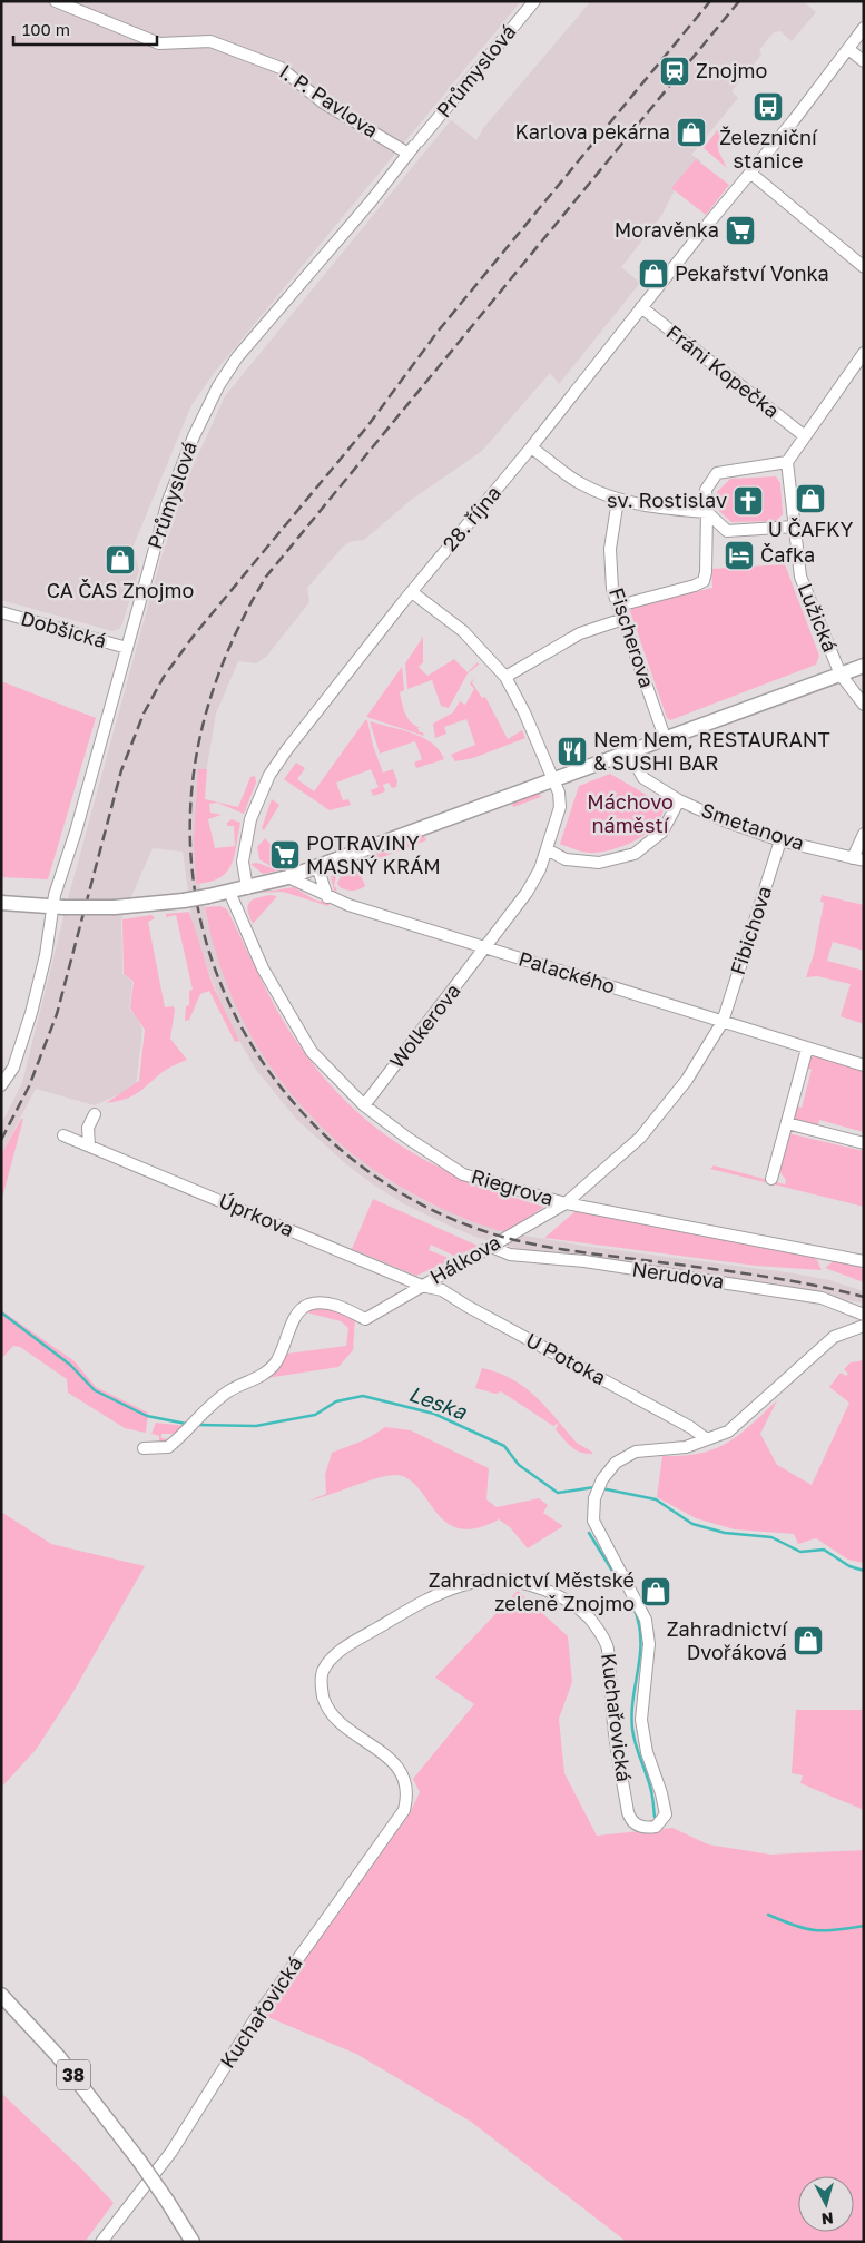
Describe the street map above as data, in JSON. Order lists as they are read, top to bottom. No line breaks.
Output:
{"streets":{"main road":["38"],"street":["Průmyslová","I. P. Pavlova","Fráni Kopečka","28. října","Lužická","Dobšická","Fischerova","Smetanova","Fibichova","Palackého","Wolkerova","Riegrova","Úprkova","Hálkova","Nerudova","U Potoka","Kuchařovická"]},"crossings":[["Průmyslová","I. P. Pavlova"],["Průmyslová","Dobšická"],["Fráni Kopečka","28. října"],["28. října","Wolkerova"],["Smetanova","Fibichova"],["Fibichova","Palackého"],["Fibichova","Hálkova"],["Palackého","Wolkerova"],["Palackého","Hálkova"],["Wolkerova","Riegrova"],["Riegrova","Hálkova"],["Úprkova","Hálkova"],["Úprkova","U Potoka"],["Hálkova","Nerudova"],["Hálkova","U Potoka"],["U Potoka","Kuchařovická"]],"water":["Leska"],"parks":["Máchovo náměstí"],"places":{"station":["Znojmo"],"bus stop":["Železniční stanice"],"shop":["Karlova pekárna","Pekařství Vonka","U ČAFKY","CA ČAS Znojmo","Zahradnictví Městské zeleně Znojmo","Zahradnictví Dvořáková"],"supermarket":["Moravěnka","POTRAVINY MASNÝ KRÁM"],"church":["sv. Rostislav"],"hotel":["Čafka"],"restaurant":["Nem Nem, RESTAURANT & SUSHI BAR"]},"scale_bar":"100 m","north":"bottom"}
